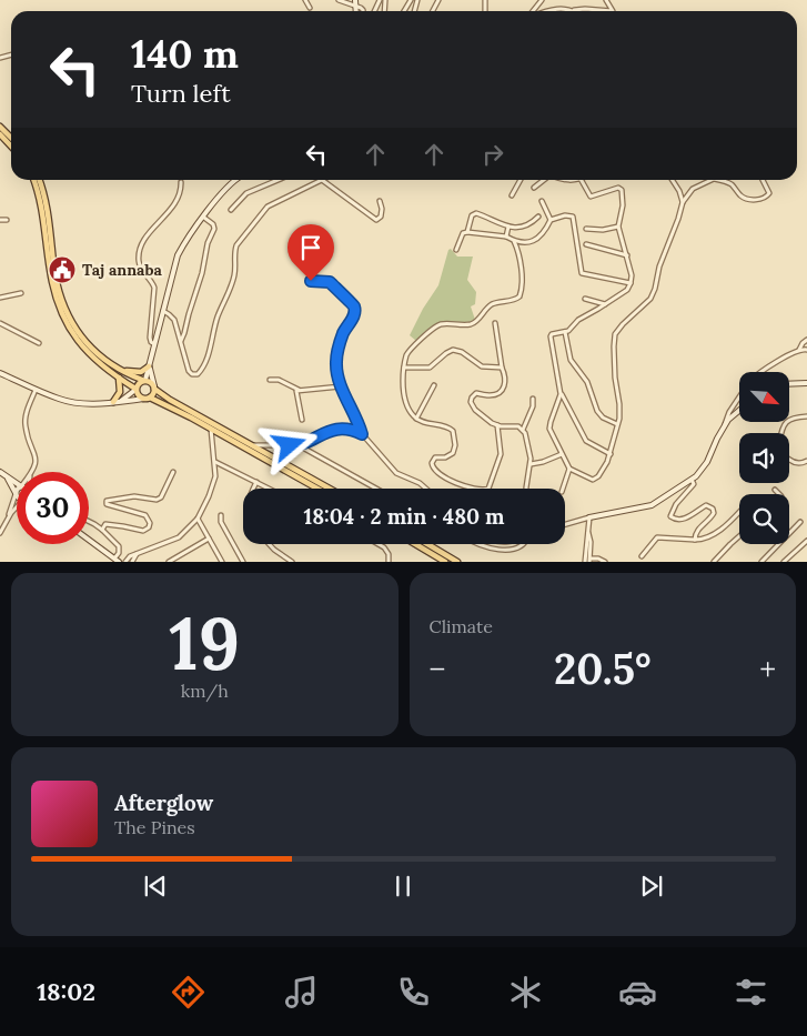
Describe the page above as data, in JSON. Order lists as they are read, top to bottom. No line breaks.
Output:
{"places":{"public building":["Taj annaba"]},"north":"bottom right","page":{"turn":["140 m","Turn left"],"limit":"30","trip":"18:04 · 2 min · 480 m","tile":[["19","km/h"],"Climate"],"heat":["−","20.5°","+"],"song":["Afterglow","The Pines"],"tabs":"18:02"}}
